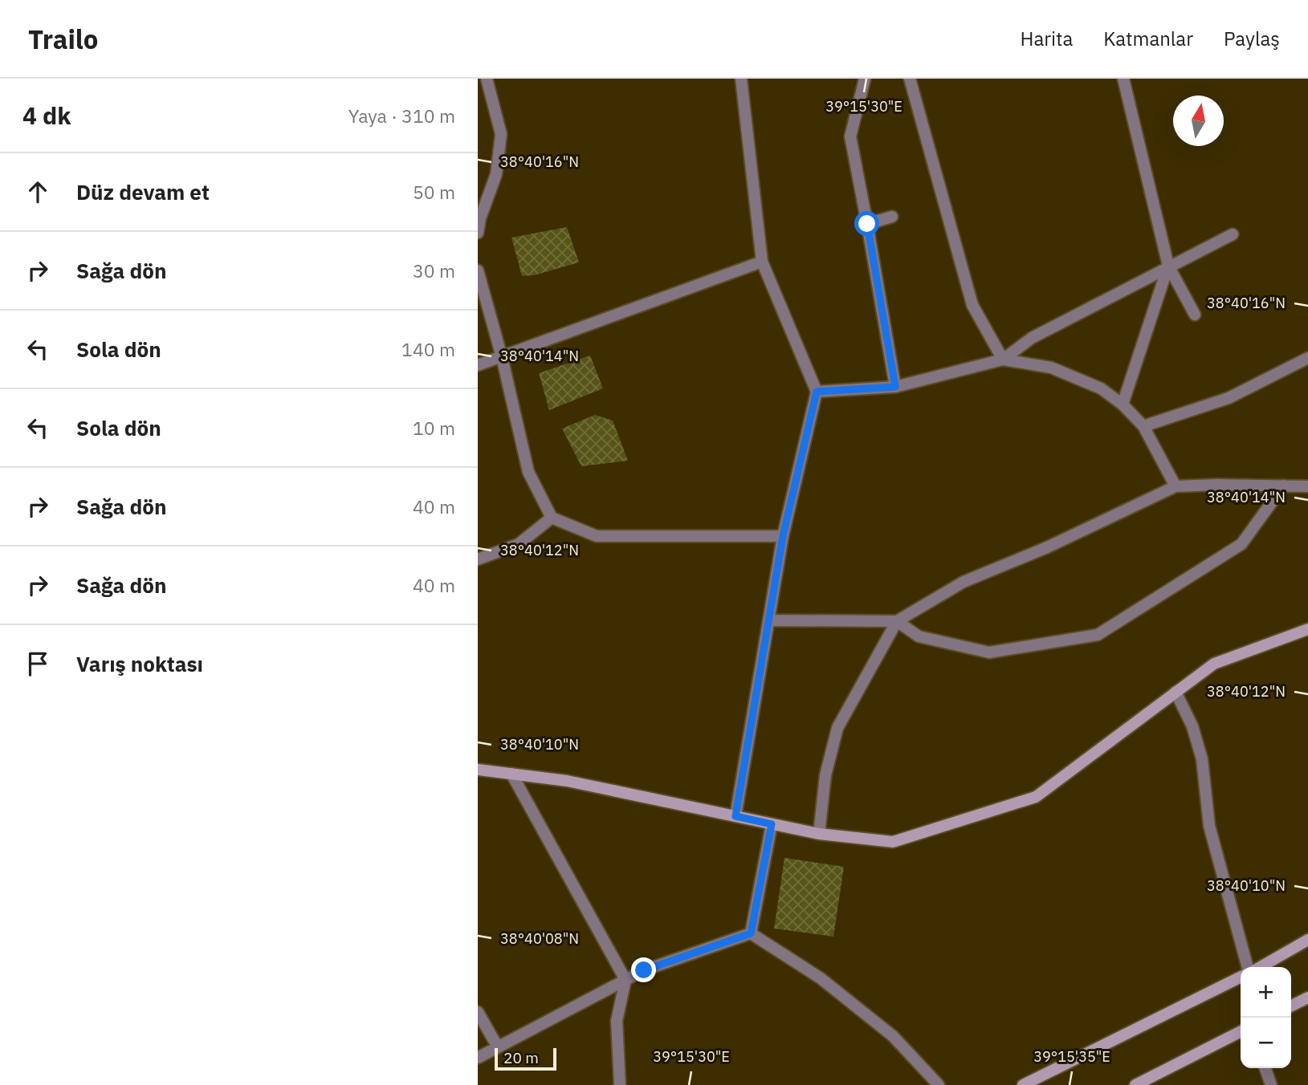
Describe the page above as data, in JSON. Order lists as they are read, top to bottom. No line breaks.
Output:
{"scale_bar":"20 m","north":"top","page":{"header":"Trailo","nav":["Harita","Katmanlar","Paylaş"],"heading":["4 dk","Yaya · 310 m"],"list":[["Düz devam et","50 m"],["Sağa dön","30 m"],["Sola dön","140 m"],["Sola dön","10 m"],["Sağa dön","40 m"],["Sağa dön","40 m"],"Varış noktası"],"map_buttons":["+","−"],"scale":"20 m"},"coordinates":["39°15'30\"E","38°40'16\"N","38°40'14\"N","38°40'12\"N","38°40'10\"N","38°40'08\"N","39°15'35\"E"]}
